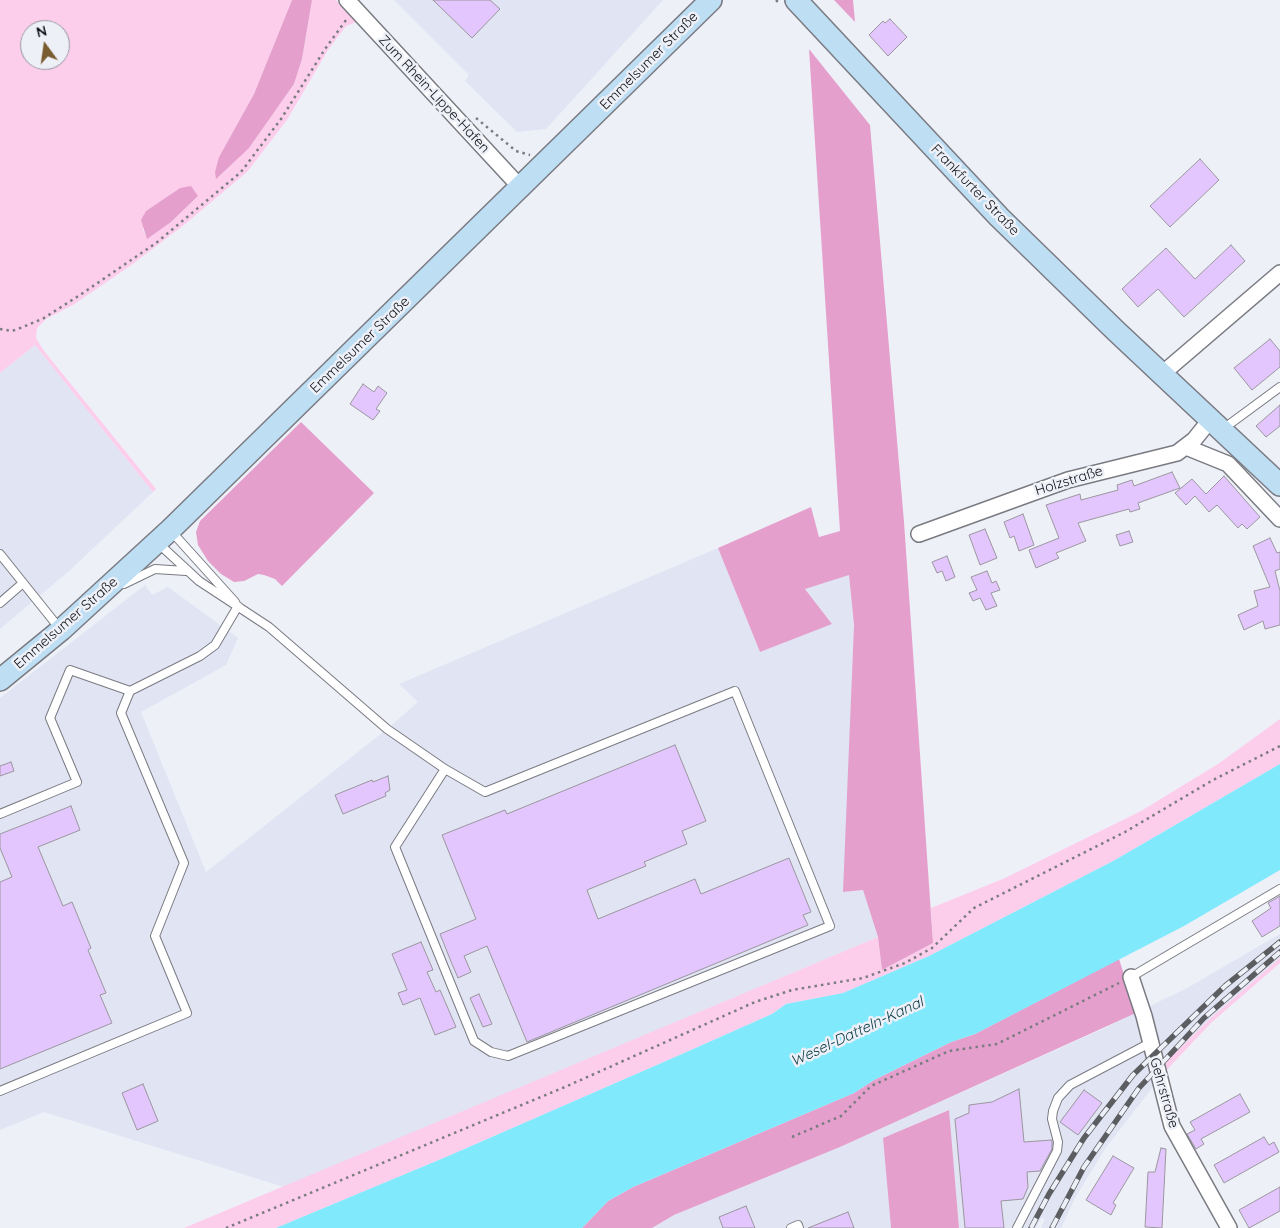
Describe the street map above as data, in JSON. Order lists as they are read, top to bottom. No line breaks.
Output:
{"streets":{"street":["Emmelsumer Straße","Zum Rhein-Lippe-Hafen","Frankfurter Straße","Holzstraße","Gehrstraße"]},"crossings":[["Emmelsumer Straße","Zum Rhein-Lippe-Hafen"],["Frankfurter Straße","Holzstraße"]],"water":["Wesel-Datteln-Kanal"],"north":"top"}
